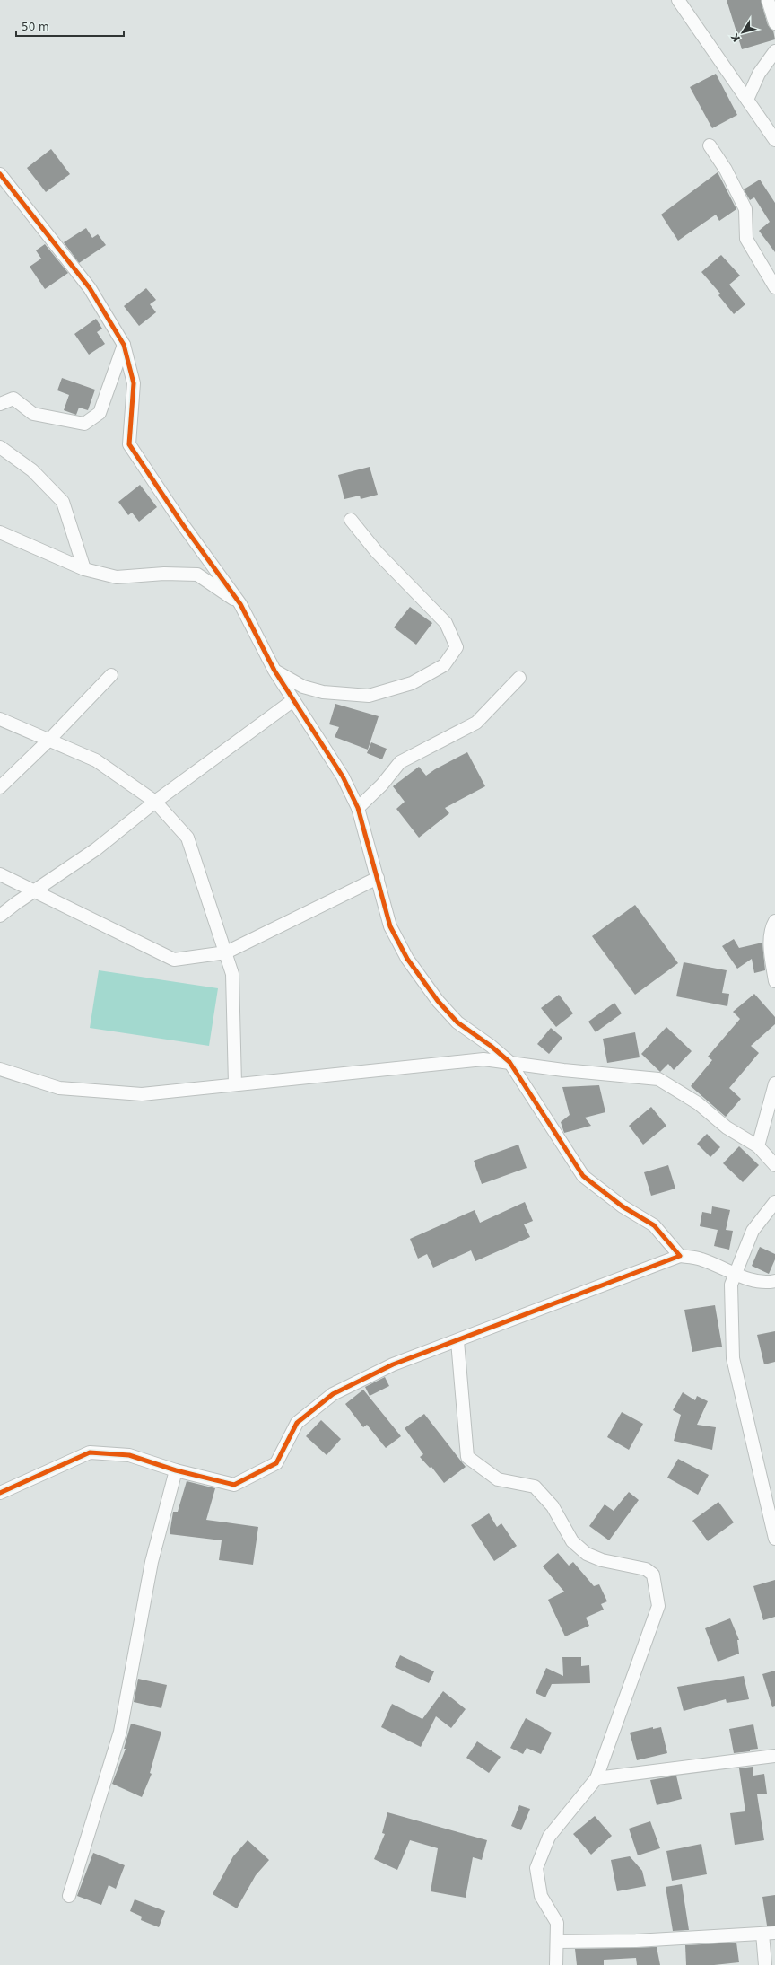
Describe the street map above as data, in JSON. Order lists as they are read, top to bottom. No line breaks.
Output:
{"scale_bar":"50 m","north":"bottom left"}
